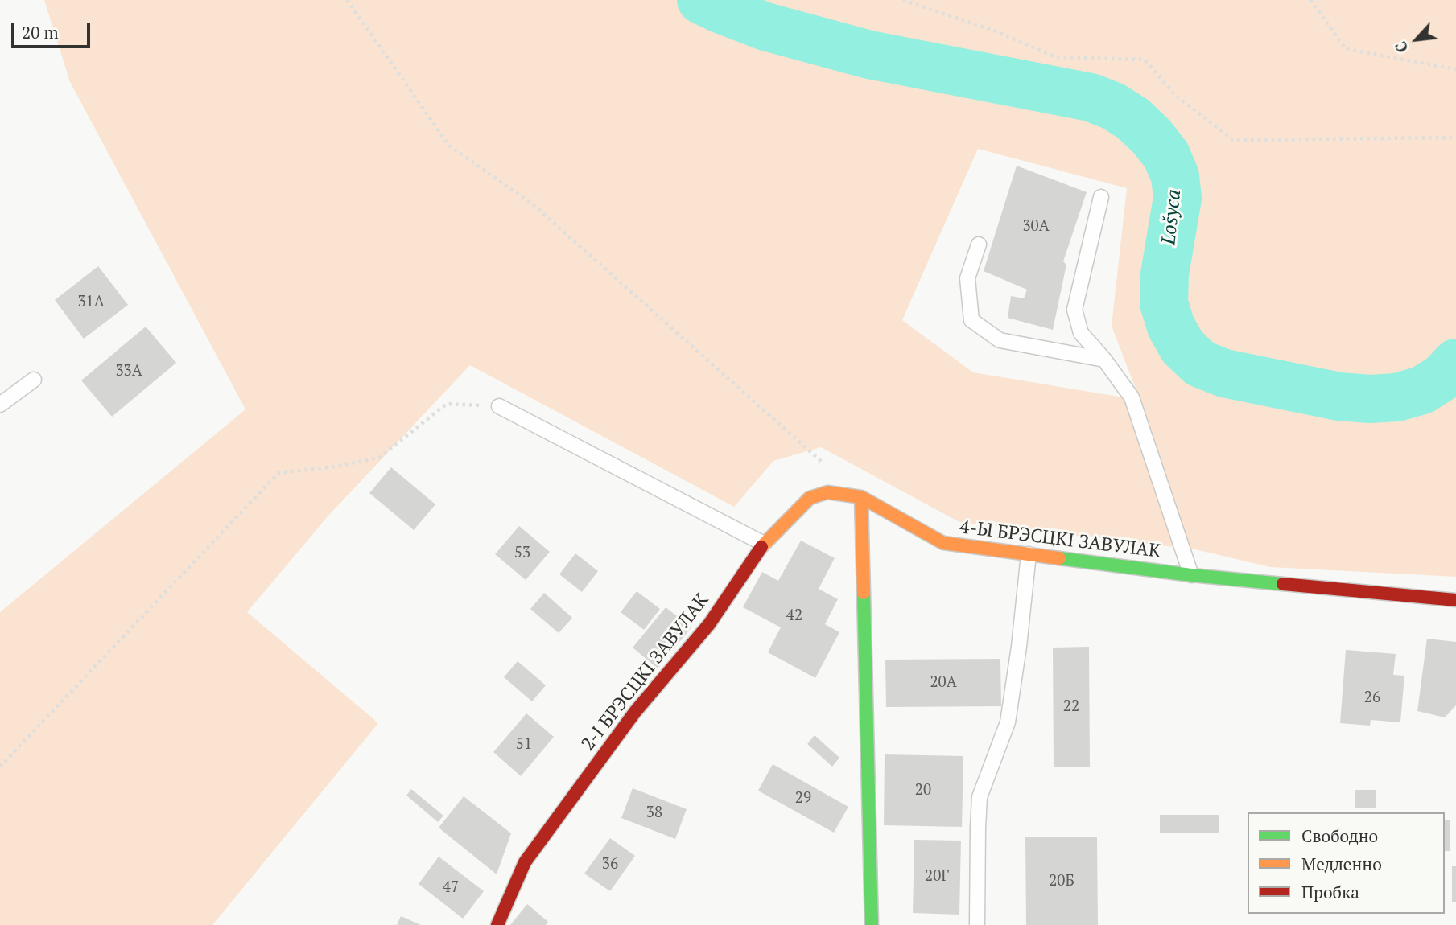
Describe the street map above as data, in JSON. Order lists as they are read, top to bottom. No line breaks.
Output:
{"streets":{"street":["4-Ы БРЭСЦКІ ЗАВУЛАК","2-І БРЭСЦКІ ЗАВУЛАК"]},"crossings":[["4-Ы БРЭСЦКІ ЗАВУЛАК","2-І БРЭСЦКІ ЗАВУЛАК"]],"water":["Lošyca"],"house_numbers":["30А","31А","33А","53","42","20А","26","22","51","20","29","38","36","20Г","20Б","47"],"legend":["Свободно","Медленно","Пробка"],"scale_bar":"20 m","north":"bottom left"}
